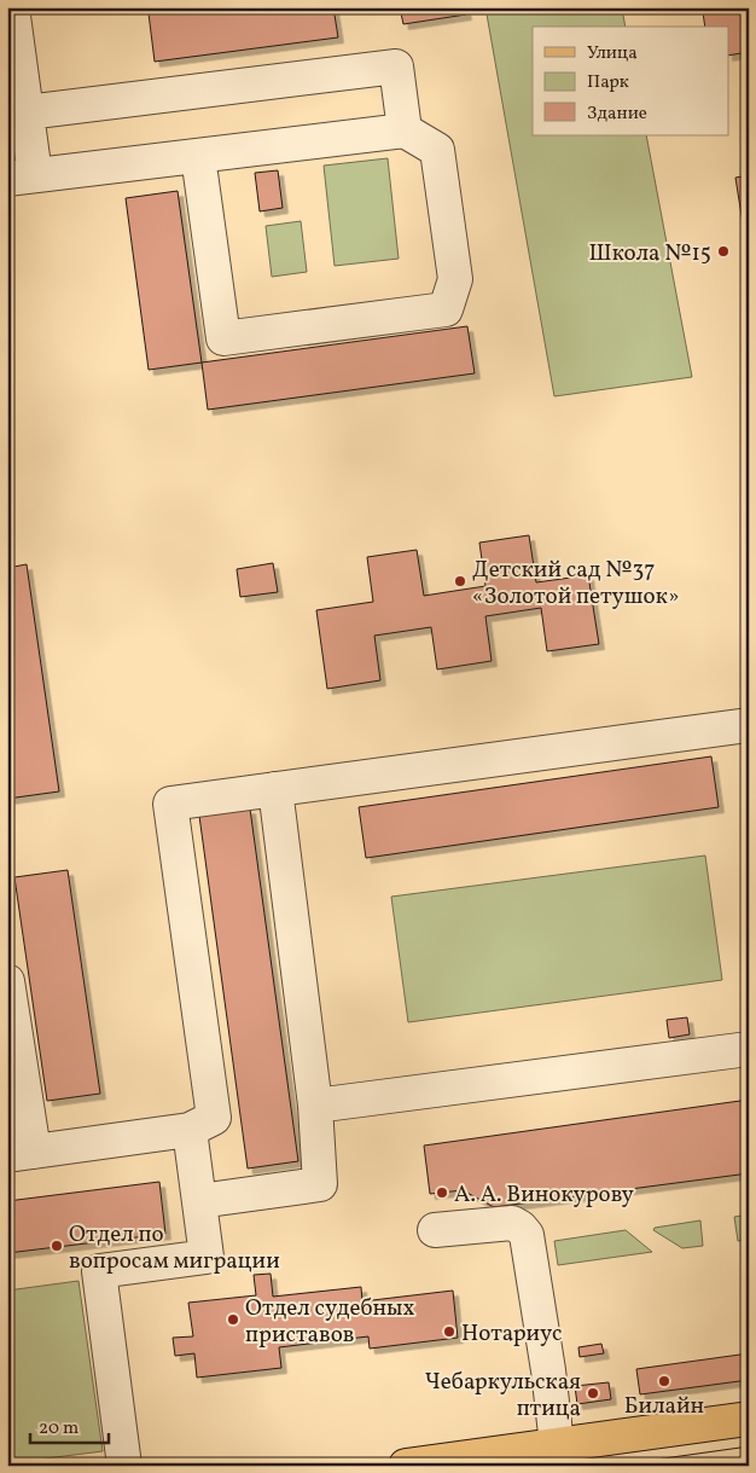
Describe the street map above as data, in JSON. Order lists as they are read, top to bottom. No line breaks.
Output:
{"places":["Школа №15","Детский сад №37 «Золотой петушок»","А. А. Винокурову","Отдел по вопросам миграции","Отдел судебных приставов","Нотариус","Билайн","Чебаркульская птица"],"legend":["Улица","Парк","Здание"],"scale_bar":"20 m"}
